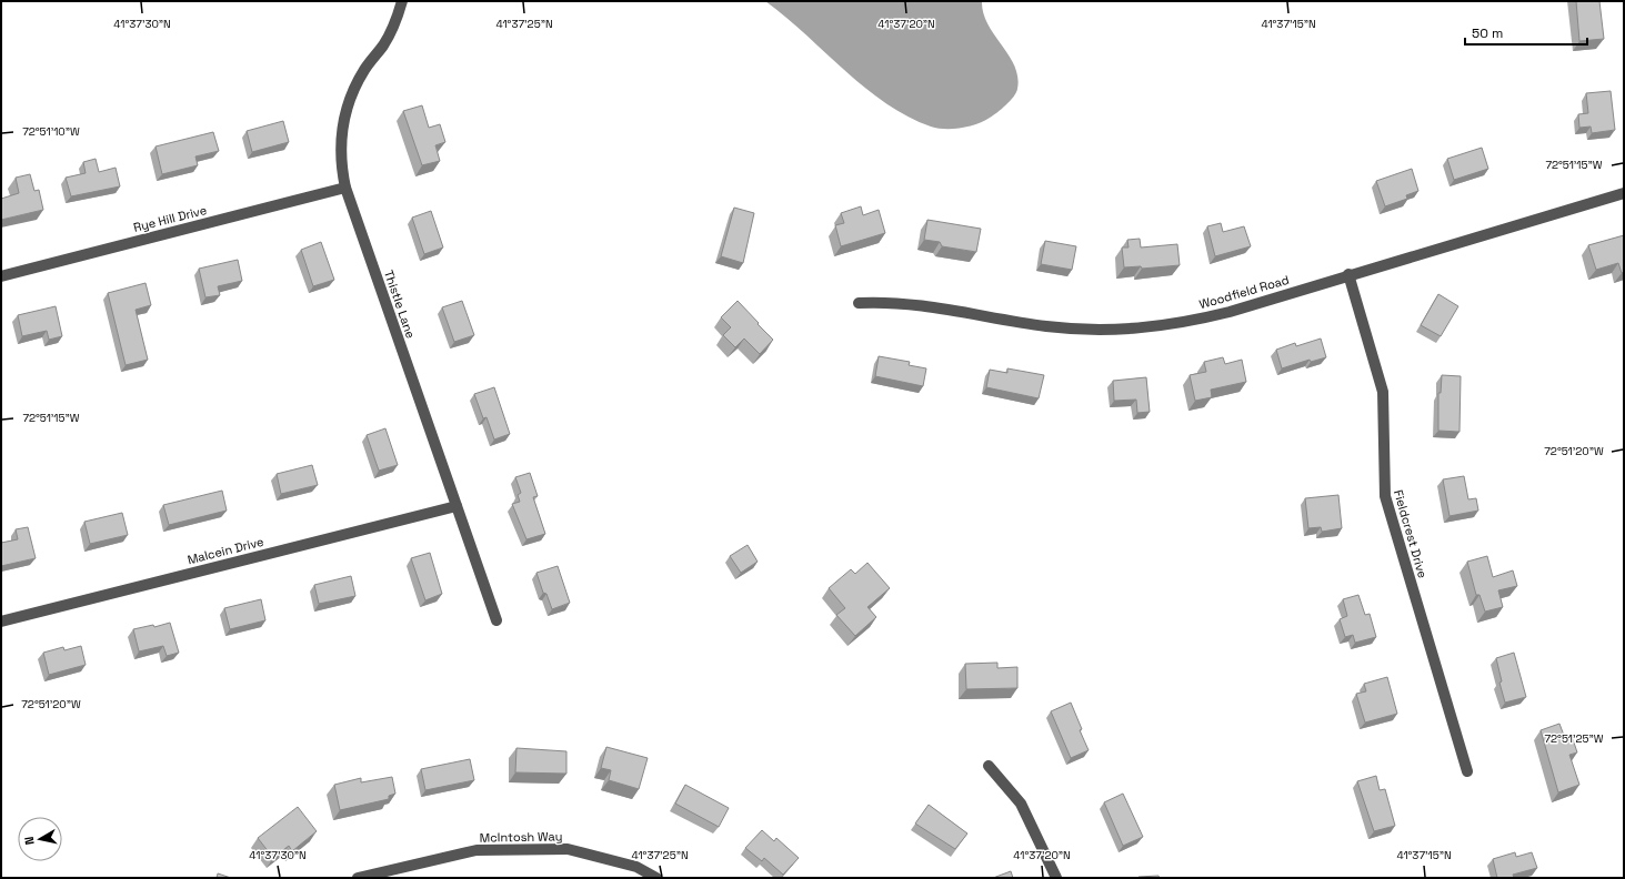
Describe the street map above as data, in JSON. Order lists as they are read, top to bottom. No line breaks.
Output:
{"streets":{"street":["Rye Hill Drive","Woodfield Road","Thistle Lane","Fieldcrest Drive","Malcein Drive","McIntosh Way"]},"crossings":[["Rye Hill Drive","Thistle Lane"],["Woodfield Road","Fieldcrest Drive"],["Thistle Lane","Malcein Drive"]],"scale_bar":"50 m","north":"left","coordinates":["41°37'30\"N","41°37'25\"N","41°37'20\"N","41°37'15\"N","72°51'10\"W","72°51'15\"W","72°51'20\"W","72°51'25\"W"]}
